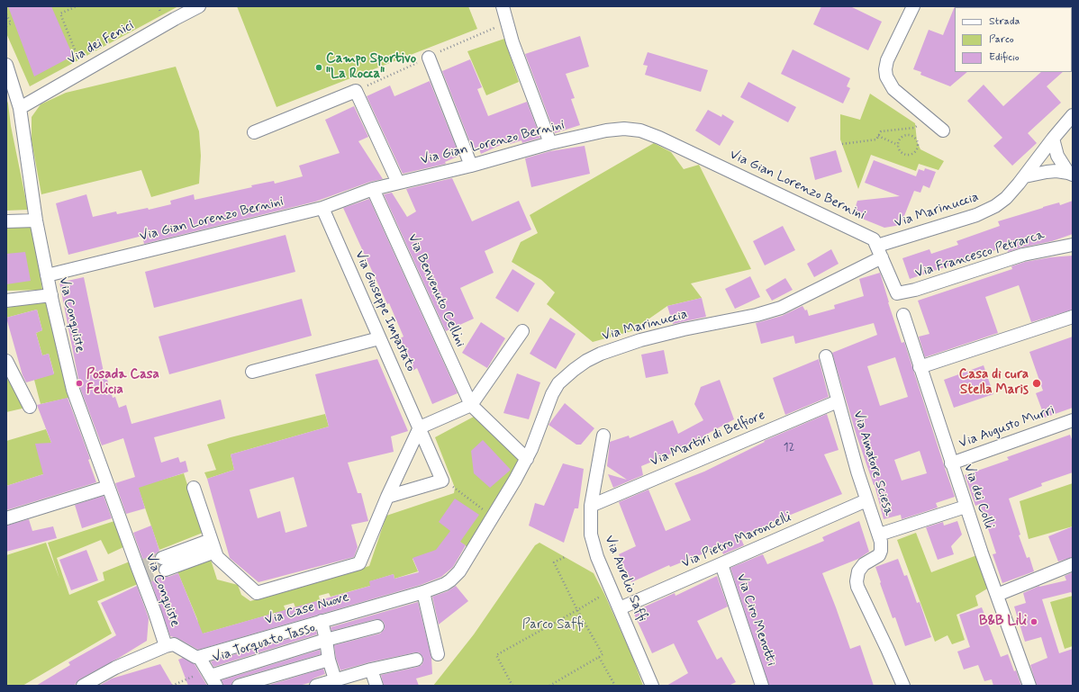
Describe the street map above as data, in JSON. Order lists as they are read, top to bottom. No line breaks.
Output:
{"streets":{"street":["Via dei Fenici","Via Gian Lorenzo Bernini","Via Marinuccia","Via Francesco Petrarca","Via Benvenuto Cellini","Via Giuseppe Impastato","Via Conquiste","Via Augusto Murri","Via Martiri di Belfiore","Via Amatore Sciesa","Via dei Colli","Via Pietro Maroncelli","Via Aurelio Saffi","Via Case Nuove","Via Ciro Menotti","Via Torquato Tasso"]},"crossings":[["Via dei Fenici","Via Conquiste"],["Via Gian Lorenzo Bernini","Via Marinuccia"],["Via Gian Lorenzo Bernini","Via Francesco Petrarca"],["Via Gian Lorenzo Bernini","Via Benvenuto Cellini"],["Via Gian Lorenzo Bernini","Via Giuseppe Impastato"],["Via Gian Lorenzo Bernini","Via Conquiste"],["Via Marinuccia","Via Benvenuto Cellini"],["Via Marinuccia","Via Case Nuove"],["Via Augusto Murri","Via dei Colli"],["Via Martiri di Belfiore","Via Amatore Sciesa"],["Via Martiri di Belfiore","Via Aurelio Saffi"],["Via Amatore Sciesa","Via dei Colli"],["Via Amatore Sciesa","Via Pietro Maroncelli"],["Via Pietro Maroncelli","Via Aurelio Saffi"],["Via Pietro Maroncelli","Via Ciro Menotti"]],"parks":["Parco Saffi"],"places":["Campo Sportivo \"La Rocca\"","Posada Casa Felicia","Casa di cura Stella Maris","B&B Lili"],"house_numbers":["12"],"legend":["Strada","Parco","Edificio"]}
